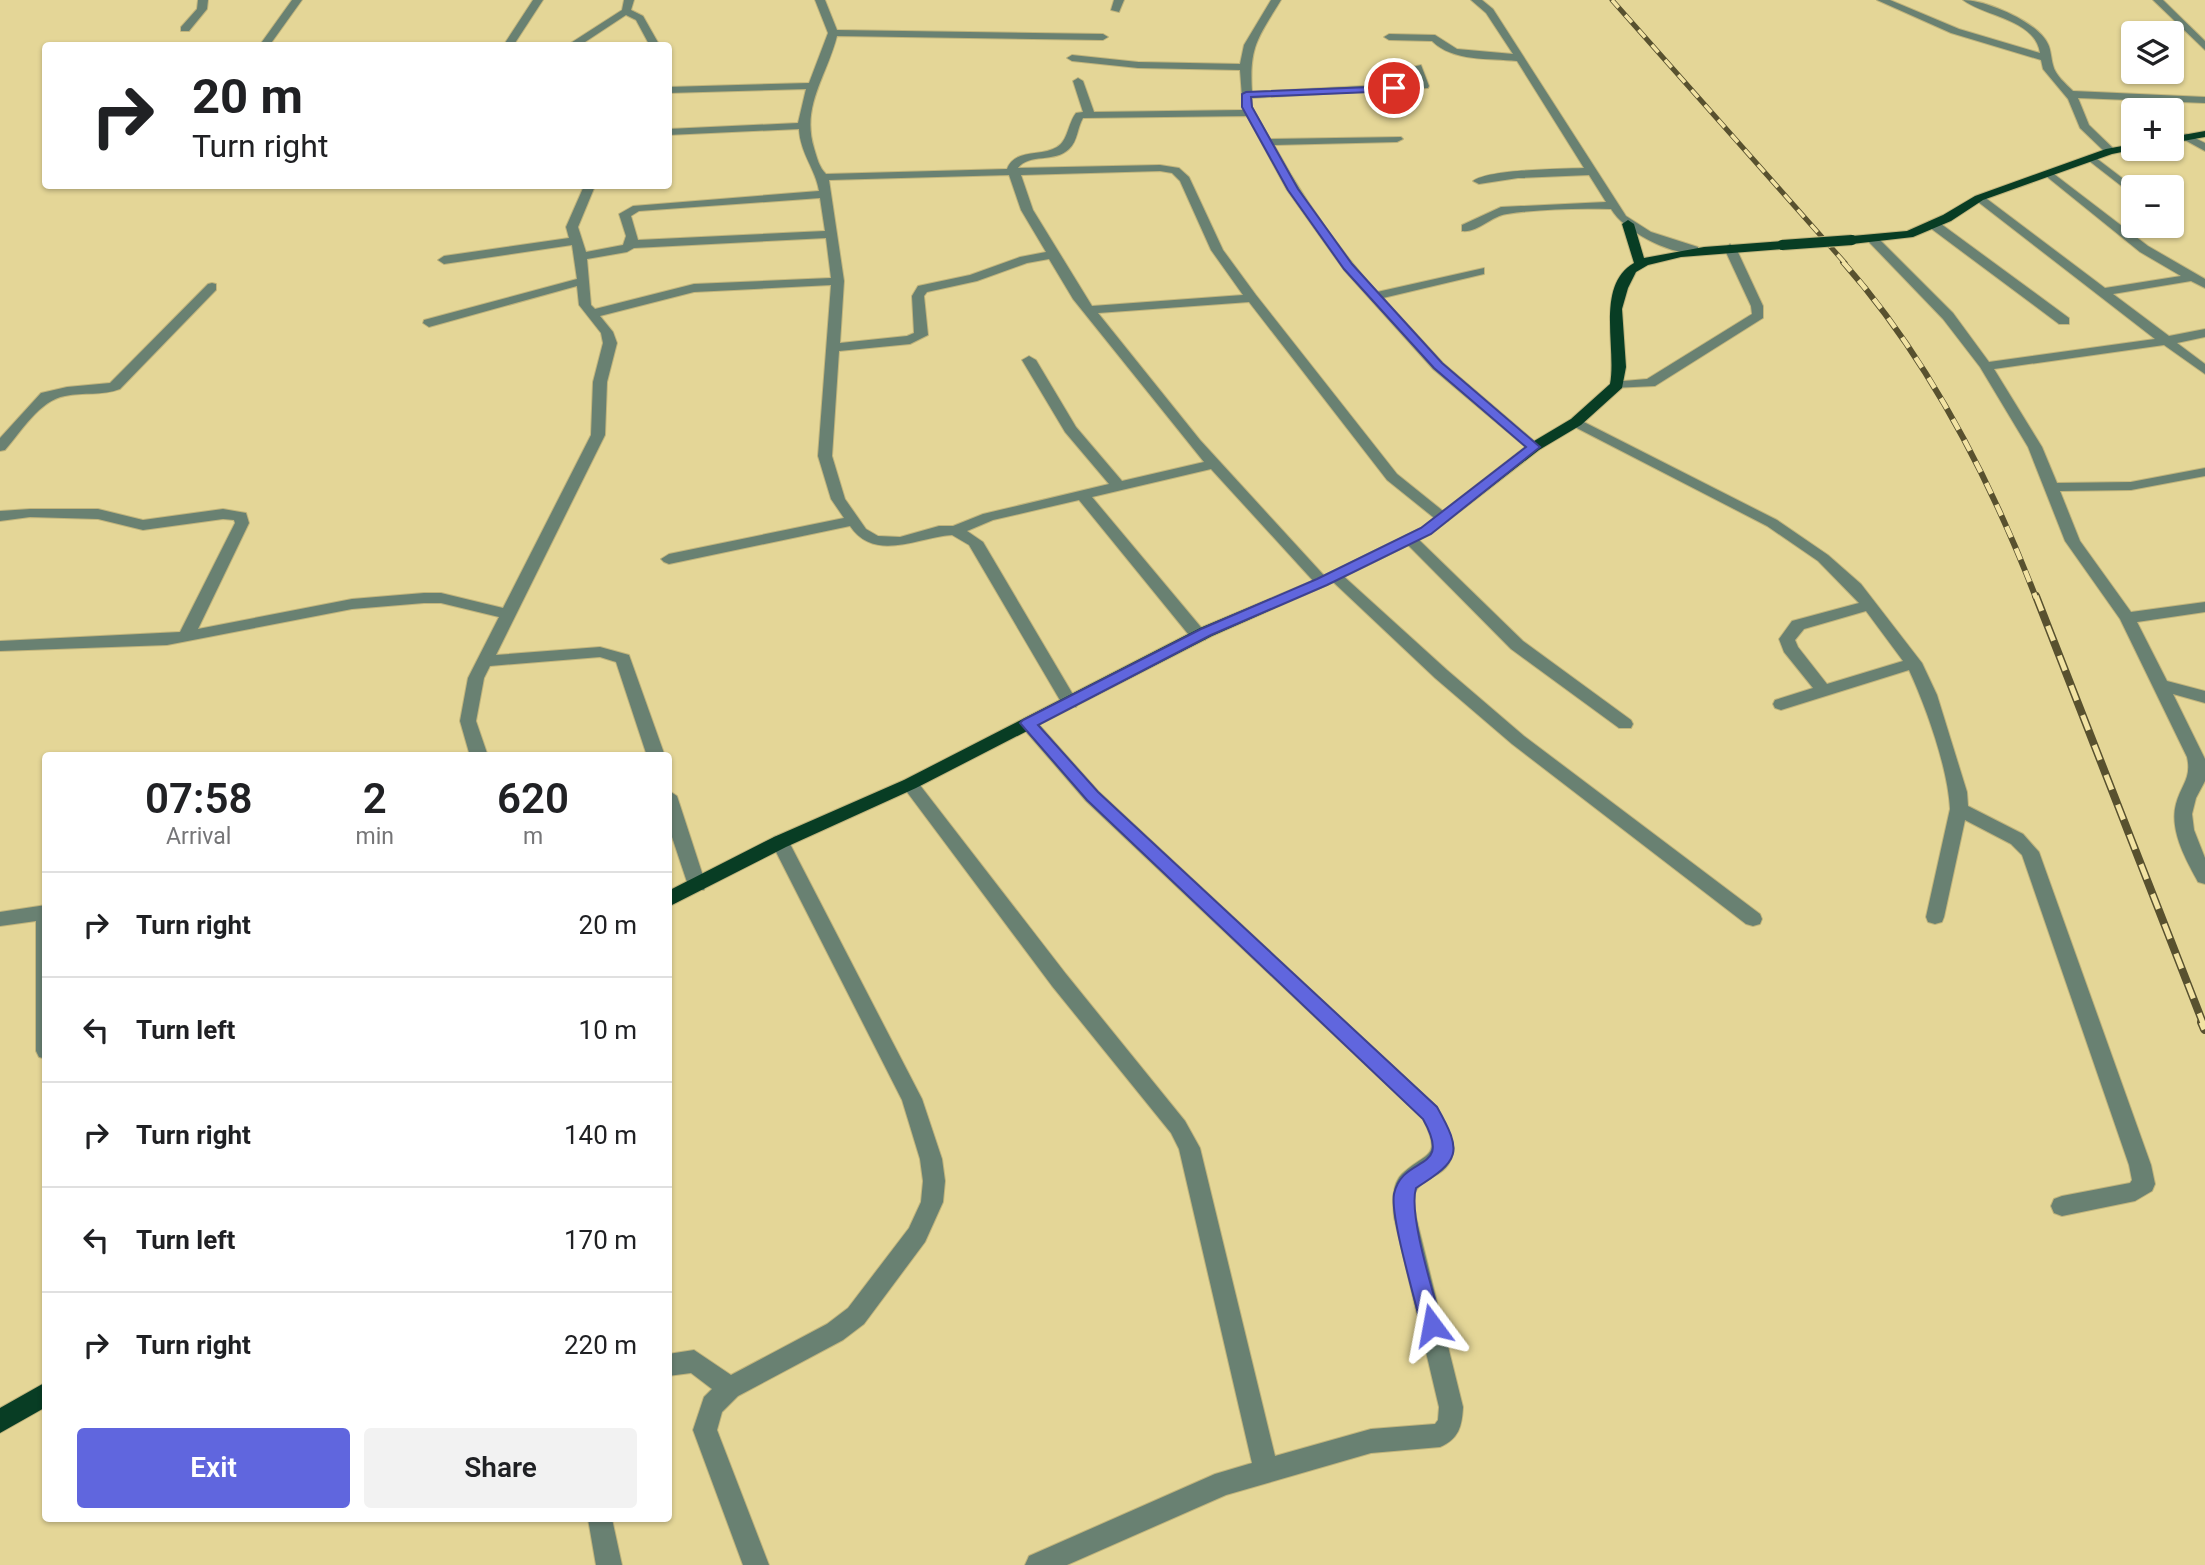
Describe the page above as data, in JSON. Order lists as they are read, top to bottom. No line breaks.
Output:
{"page":{"map_buttons":["+","−"],"turn":["20 m","Turn right"],"eta":["07:58","Arrival","2","min","620","m"],"list":[{"name":"Turn right","value":"20 m"},{"name":"Turn left","value":"10 m"},{"name":"Turn right","value":"140 m"},{"name":"Turn left","value":"170 m"},{"name":"Turn right","value":"220 m"}],"buttons":["Exit","Share"]}}
